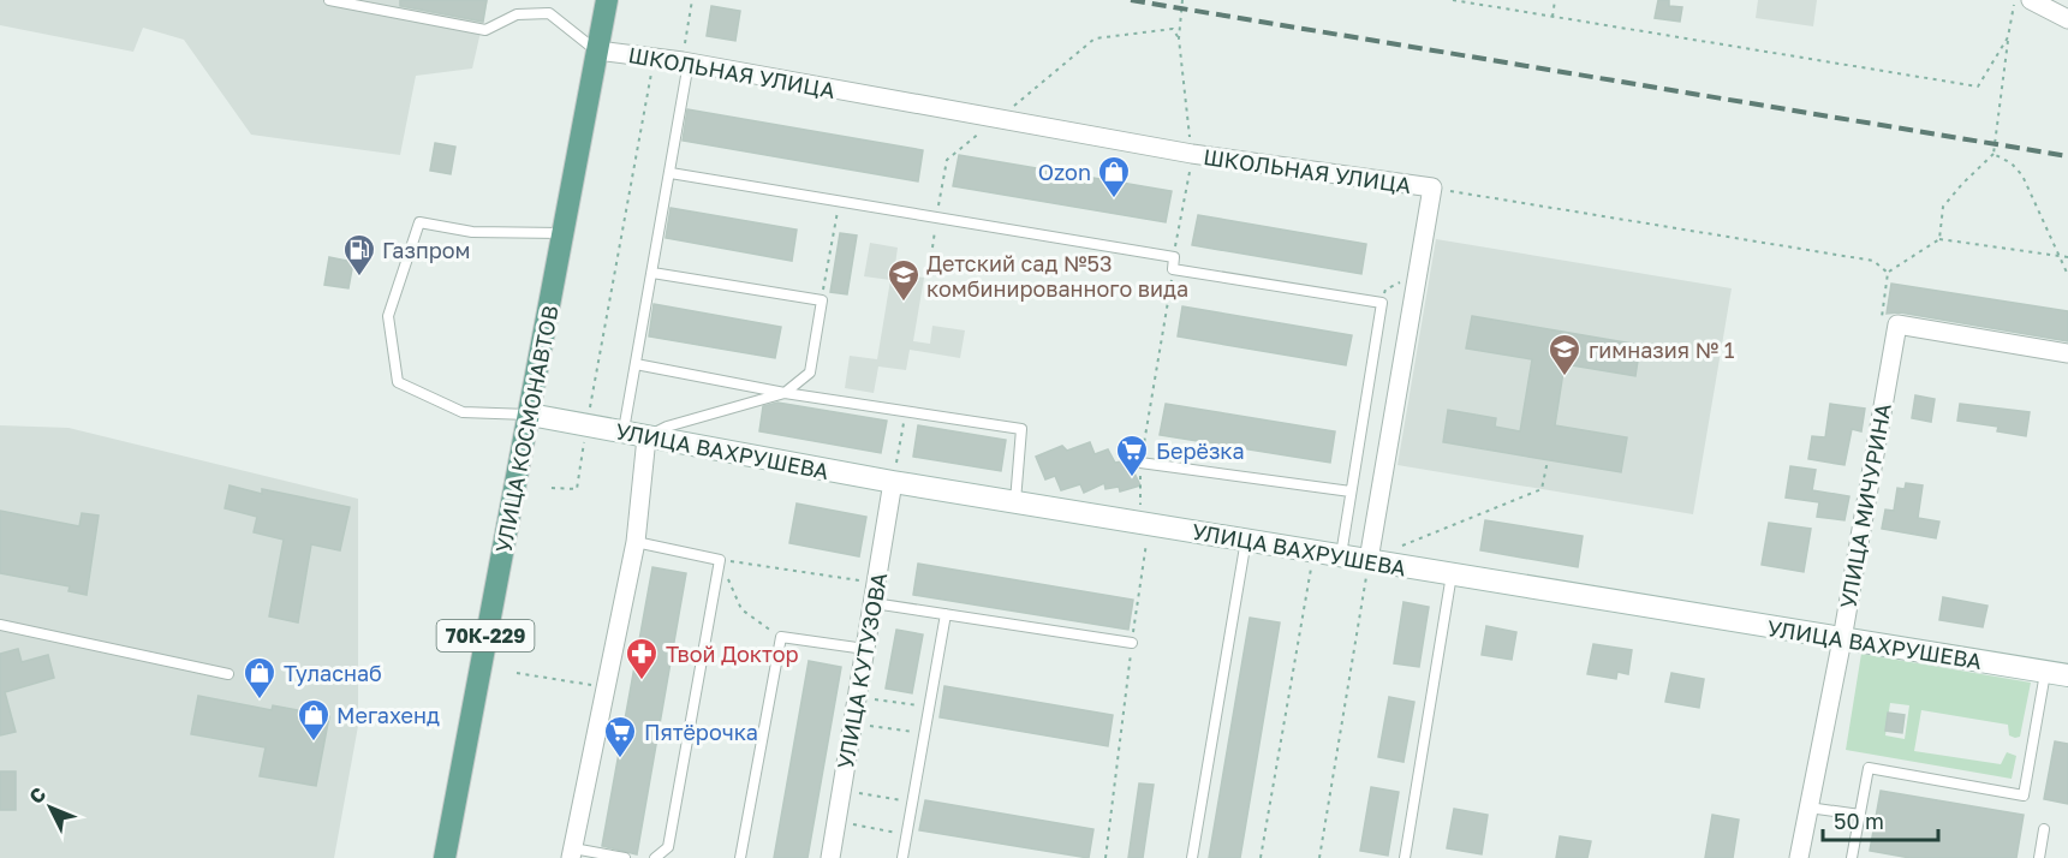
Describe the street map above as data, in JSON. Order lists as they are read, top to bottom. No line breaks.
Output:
{"streets":{"main road":["УЛИЦА КОСМОНАВТОВ","УЛИЦА ВАХРУШЕВА","70К-229"],"street":["ШКОЛЬНАЯ УЛИЦА","УЛИЦА МИЧУРИНА","УЛИЦА КУТУЗОВА"]},"crossings":[["ШКОЛЬНАЯ УЛИЦА","УЛИЦА КОСМОНАВТОВ"],["ШКОЛЬНАЯ УЛИЦА","УЛИЦА ВАХРУШЕВА"],["УЛИЦА КОСМОНАВТОВ","УЛИЦА ВАХРУШЕВА"],["УЛИЦА ВАХРУШЕВА","УЛИЦА МИЧУРИНА"],["УЛИЦА ВАХРУШЕВА","УЛИЦА КУТУЗОВА"]],"places":{"shop":["Ozon","Туласнаб","Мегахенд"],"fuel station":["Газпром"],"school or university":["Детский сад №53 комбинированного вида","гимназия № 1"],"supermarket":["Берёзка","Пятёрочка"],"pharmacy":["Твой Доктор"]},"scale_bar":"50 m","north":"top left"}
